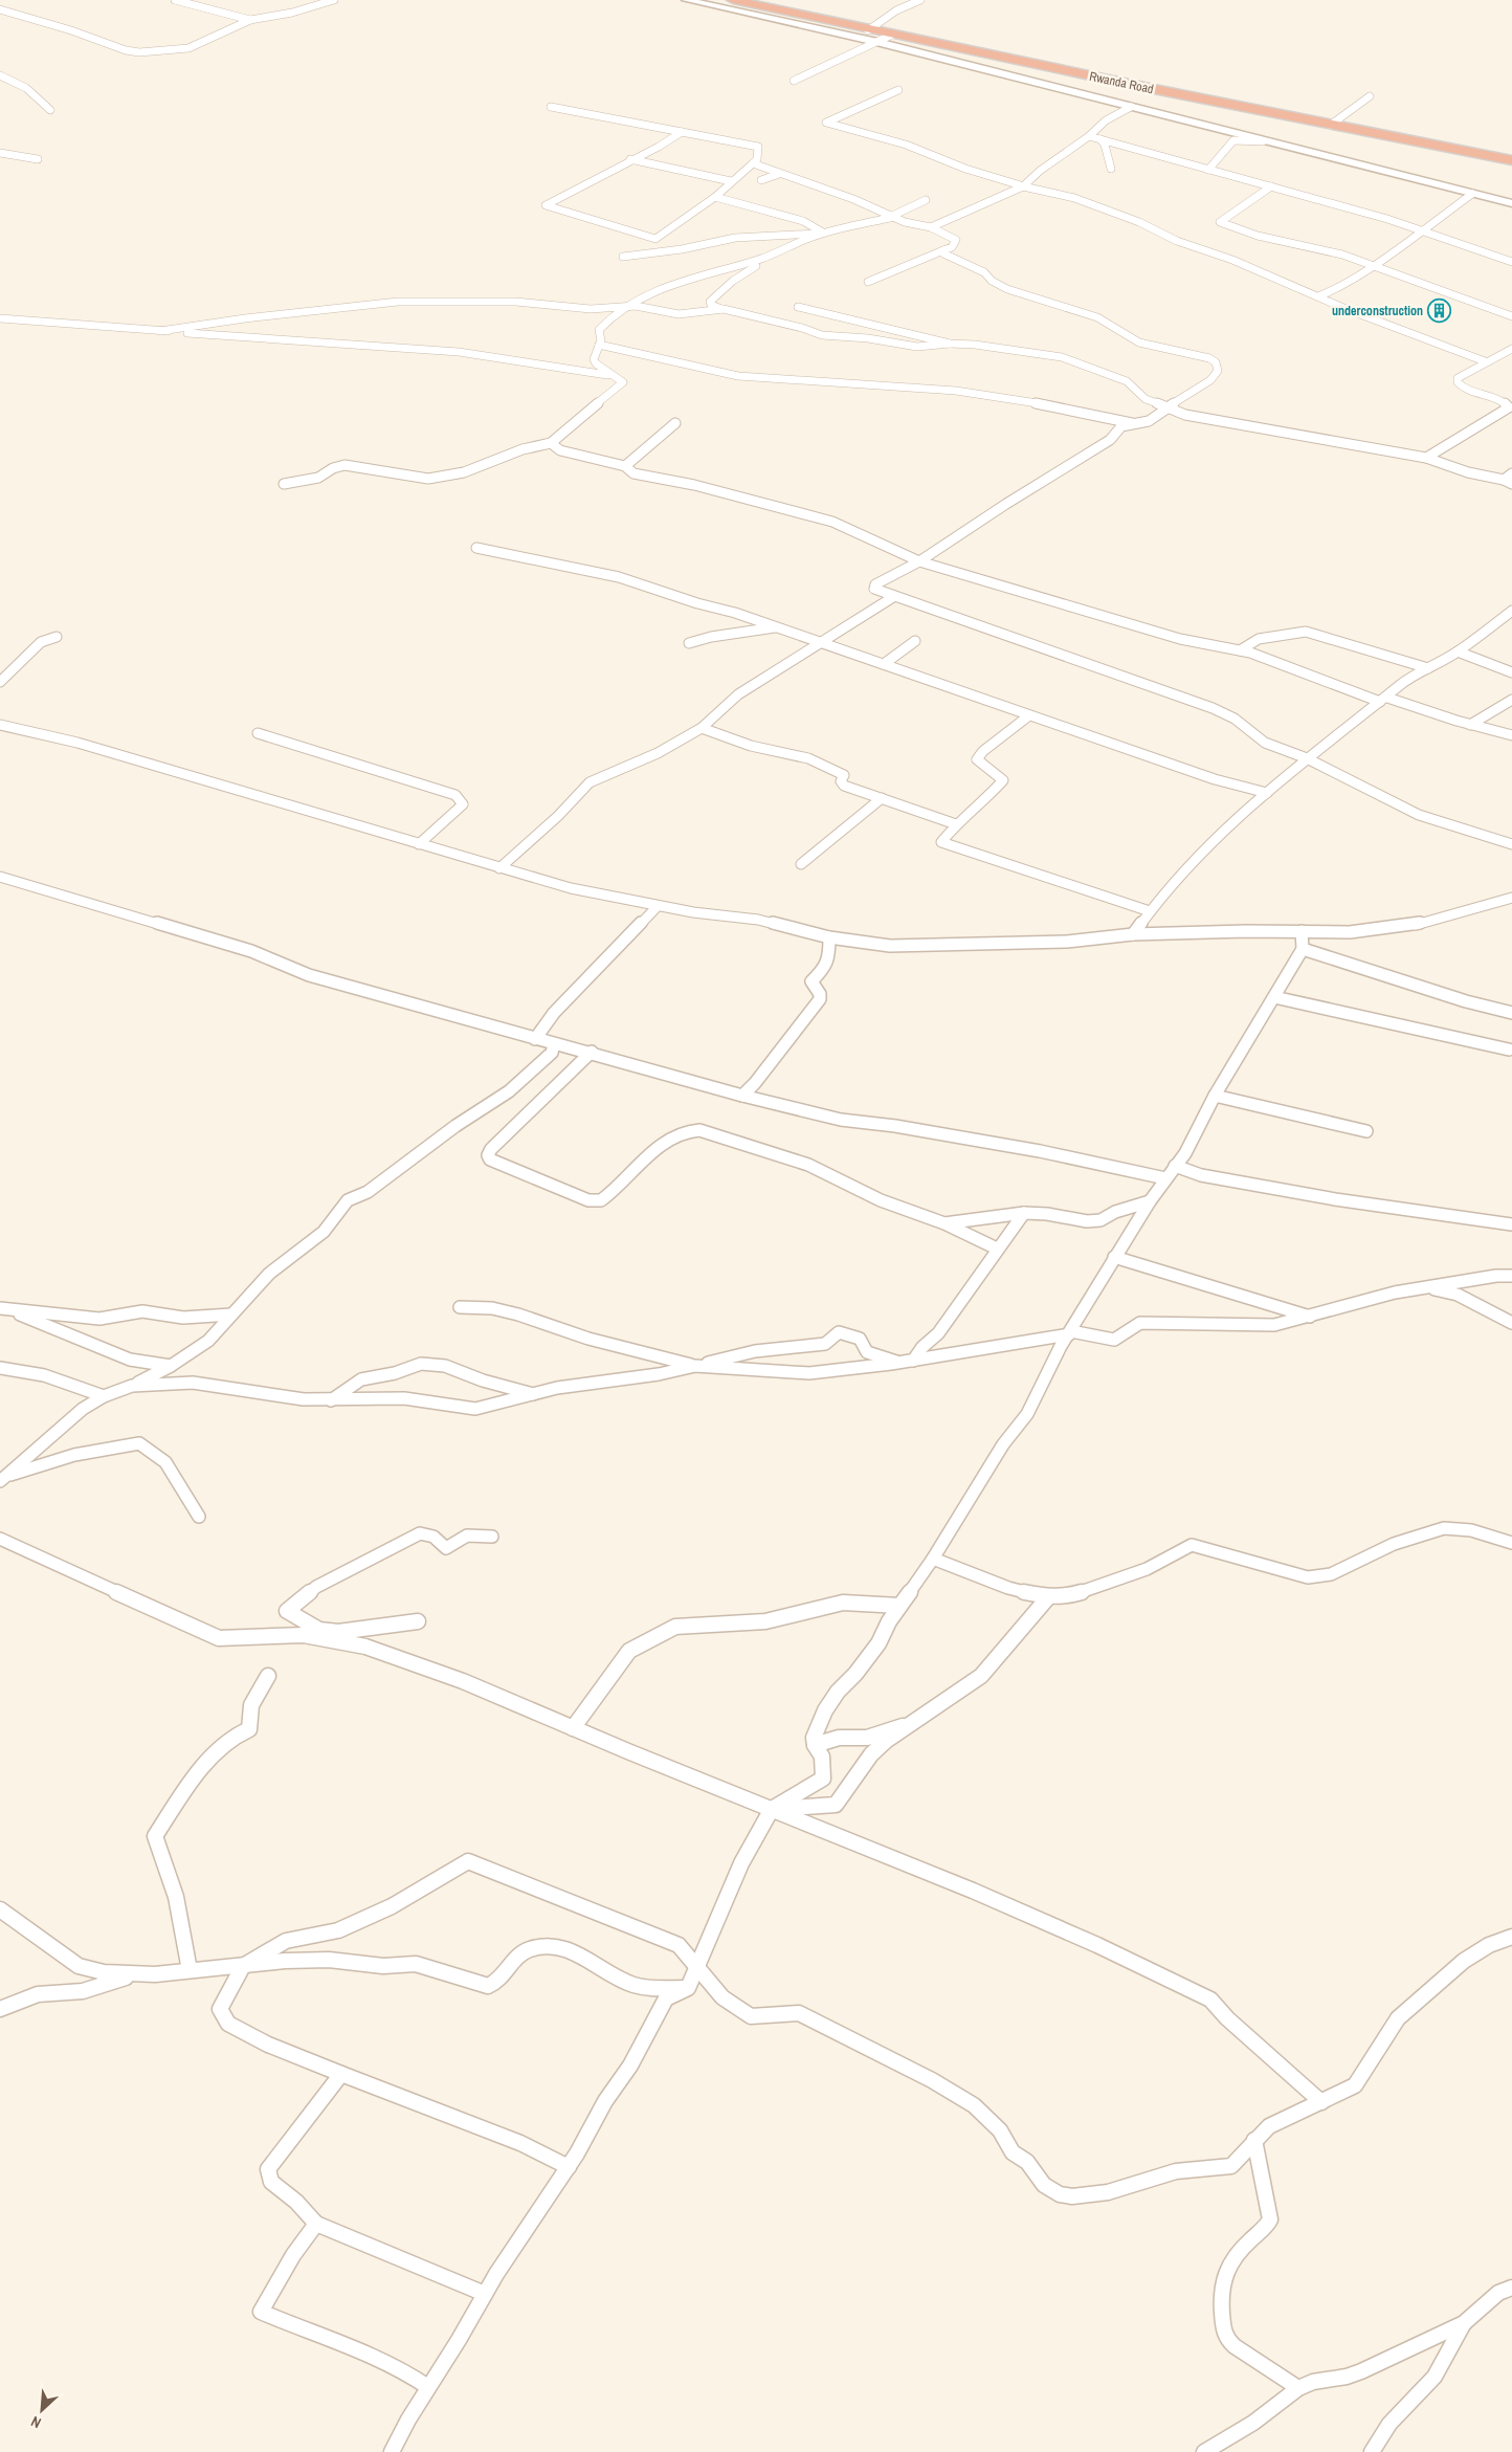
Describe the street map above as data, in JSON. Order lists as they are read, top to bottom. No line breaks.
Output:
{"streets":{"highway":["Rwanda Road"]},"places":{"building":["underconstruction"]},"north":"bottom left"}
